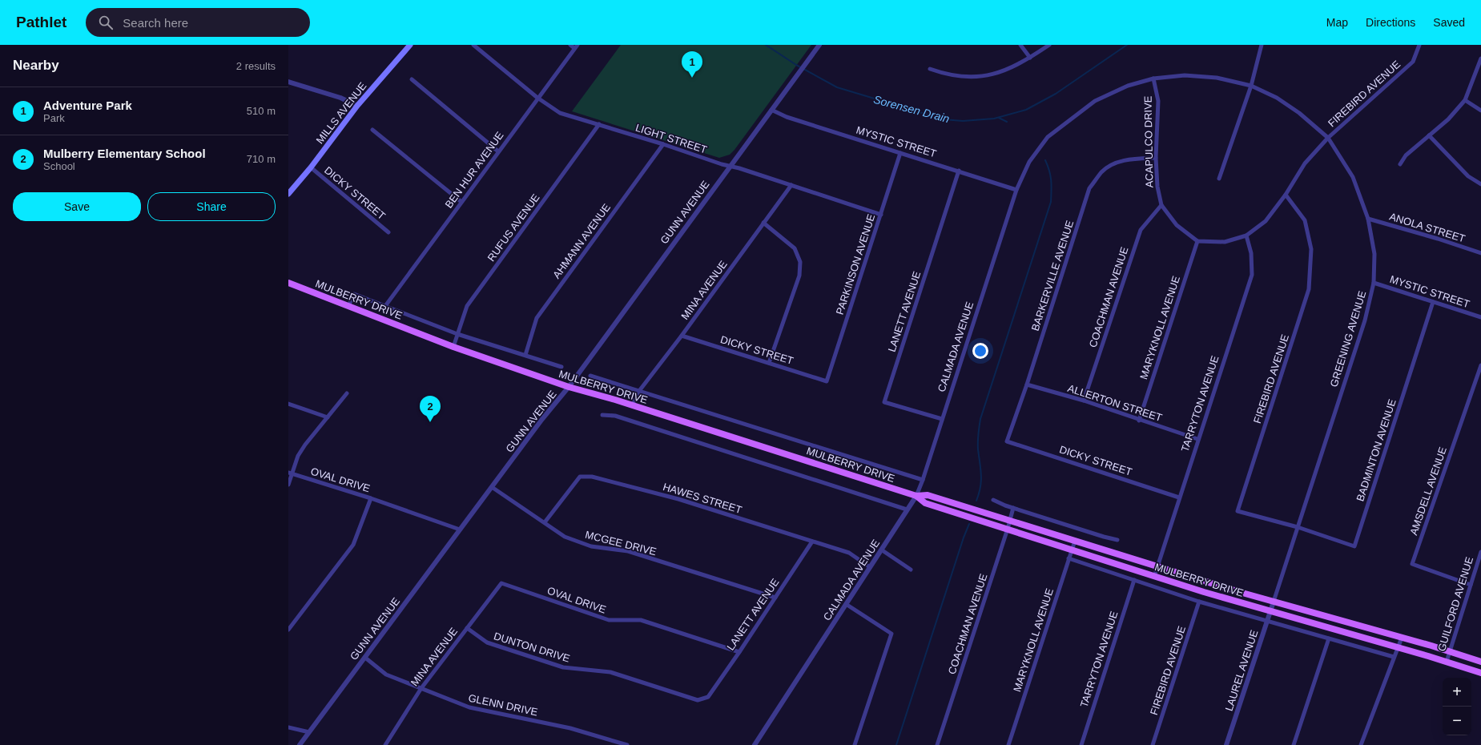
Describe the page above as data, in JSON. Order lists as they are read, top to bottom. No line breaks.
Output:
{"streets":{"main road":["MILLS AVENUE","MULBERRY DRIVE"],"street":["FIREBIRD AVENUE","LIGHT STREET","MYSTIC STREET","ACAPULCO DRIVE","BEN HUR AVENUE","DICKY STREET","GUNN AVENUE","RUFUS AVENUE","ANOLA STREET","AHMANN AVENUE","PARKINSON AVENUE","BARKERVILLE AVENUE","MINA AVENUE","COACHMAN AVENUE","LANETT AVENUE","MARYKNOLL AVENUE","GREENING AVENUE","CALMADA AVENUE","ALLERTON STREET","TARRYTON AVENUE","BADMINTON AVENUE","OVAL DRIVE","AMSDELL AVENUE","HAWES STREET","MCGEE DRIVE","GUILFORD AVENUE","DUNTON DRIVE","LAUREL AVENUE","GLENN DRIVE"]},"crossings":[["FIREBIRD AVENUE","GREENING AVENUE"],["FIREBIRD AVENUE","BADMINTON AVENUE"],["MILLS AVENUE","DICKY STREET"],["LIGHT STREET","BEN HUR AVENUE"],["LIGHT STREET","GUNN AVENUE"],["LIGHT STREET","RUFUS AVENUE"],["LIGHT STREET","AHMANN AVENUE"],["LIGHT STREET","PARKINSON AVENUE"],["LIGHT STREET","MINA AVENUE"],["MYSTIC STREET","GUNN AVENUE"],["MYSTIC STREET","PARKINSON AVENUE"],["MYSTIC STREET","LANETT AVENUE"],["MYSTIC STREET","GREENING AVENUE"],["MYSTIC STREET","CALMADA AVENUE"],["MYSTIC STREET","BADMINTON AVENUE"],["ACAPULCO DRIVE","BARKERVILLE AVENUE"],["ACAPULCO DRIVE","COACHMAN AVENUE"],["ACAPULCO DRIVE","MARYKNOLL AVENUE"],["ACAPULCO DRIVE","CALMADA AVENUE"],["BEN HUR AVENUE","MULBERRY DRIVE"],["DICKY STREET","PARKINSON AVENUE"],["DICKY STREET","BARKERVILLE AVENUE"],["DICKY STREET","MINA AVENUE"],["DICKY STREET","TARRYTON AVENUE"],["GUNN AVENUE","MULBERRY DRIVE"],["GUNN AVENUE","OVAL DRIVE"],["GUNN AVENUE","MCGEE DRIVE"],["GUNN AVENUE","GLENN DRIVE"],["RUFUS AVENUE","MULBERRY DRIVE"],["ANOLA STREET","GREENING AVENUE"],["AHMANN AVENUE","MULBERRY DRIVE"],["BARKERVILLE AVENUE","ALLERTON STREET"],["MINA AVENUE","MULBERRY DRIVE"],["MINA AVENUE","OVAL DRIVE"],["MINA AVENUE","DUNTON DRIVE"],["MINA AVENUE","GLENN DRIVE"],["COACHMAN AVENUE","MULBERRY DRIVE"],["COACHMAN AVENUE","ALLERTON STREET"],["MULBERRY DRIVE","MARYKNOLL AVENUE"],["MULBERRY DRIVE","GREENING AVENUE"],["MULBERRY DRIVE","CALMADA AVENUE"],["MULBERRY DRIVE","TARRYTON AVENUE"],["MULBERRY DRIVE","GUILFORD AVENUE"],["MULBERRY DRIVE","LAUREL AVENUE"],["LANETT AVENUE","CALMADA AVENUE"],["LANETT AVENUE","OVAL DRIVE"],["LANETT AVENUE","HAWES STREET"],["LANETT AVENUE","MCGEE DRIVE"],["LANETT AVENUE","DUNTON DRIVE"],["MARYKNOLL AVENUE","ALLERTON STREET"],["GREENING AVENUE","CALMADA AVENUE"],["GREENING AVENUE","BADMINTON AVENUE"],["GREENING AVENUE","LAUREL AVENUE"],["CALMADA AVENUE","HAWES STREET"],["ALLERTON STREET","TARRYTON AVENUE"],["AMSDELL AVENUE","GUILFORD AVENUE"],["HAWES STREET","MCGEE DRIVE"]],"water":["Sorensen Drain"],"page":{"header":"Pathlet","search":"Search here","nav":["Map","Directions","Saved"],"heading":["Nearby","2 results"],"pins":["1","2"],"list":[{"mark":"1","name":"Adventure Park","note":"Park","value":"510 m"},{"mark":"2","name":"Mulberry Elementary School","note":"School","value":"710 m"}],"buttons":["Save","Share"],"map_buttons":["+","−"]}}
